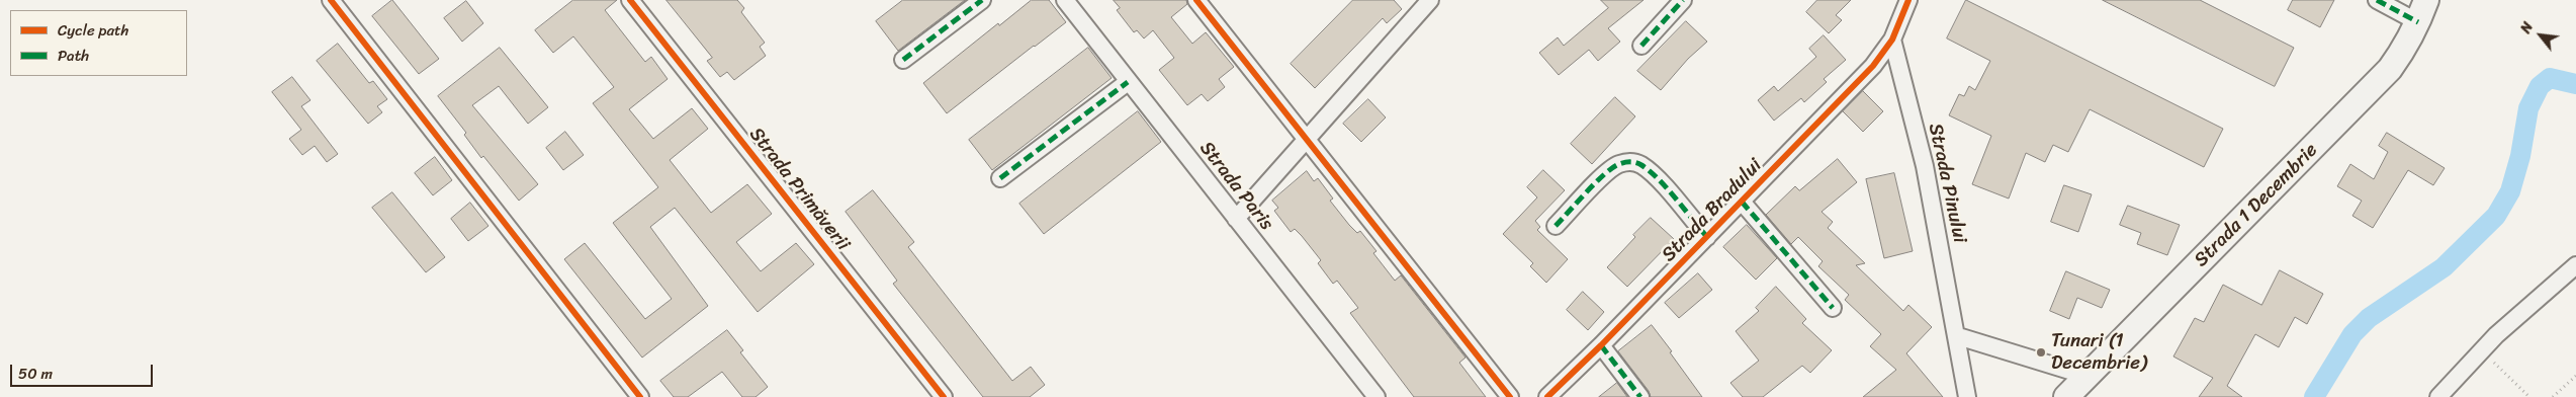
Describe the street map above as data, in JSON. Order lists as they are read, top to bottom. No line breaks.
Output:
{"streets":{"main road":["Strada 1 Decembrie"],"street":["Strada Pinului","Strada Paris","Strada Primăverii","Strada Bradului"]},"crossings":[["Strada Pinului","Strada Bradului"]],"places":["Tunari (1 Decembrie)"],"legend":["Cycle path","Path"],"scale_bar":"50 m","north":"top left"}
